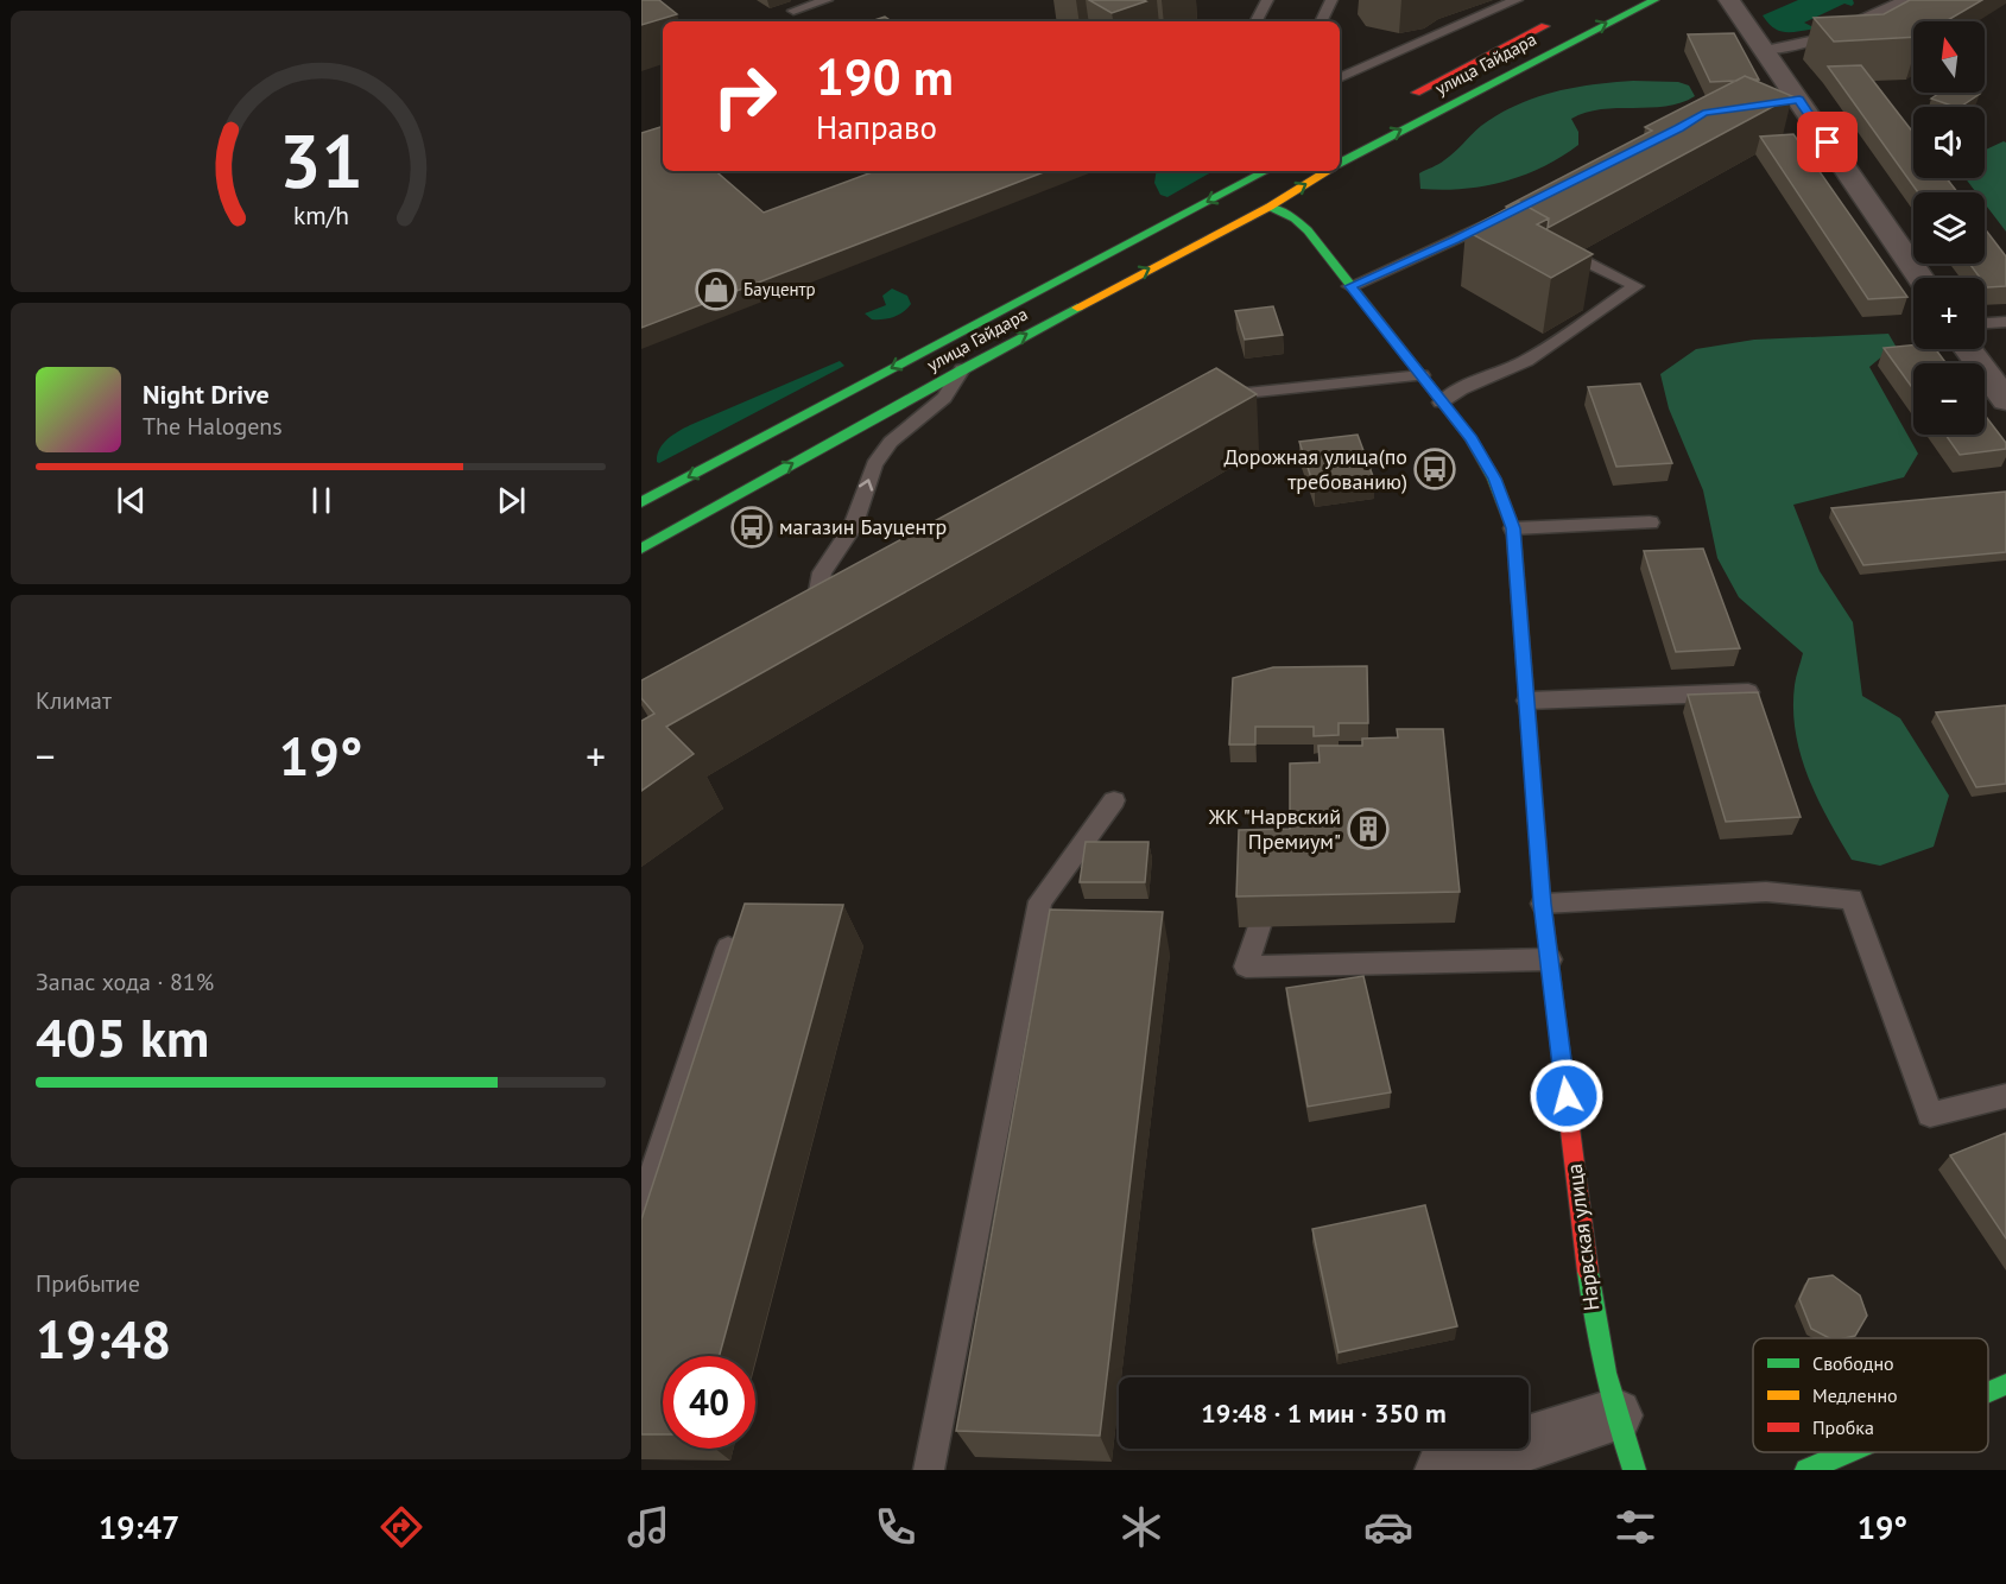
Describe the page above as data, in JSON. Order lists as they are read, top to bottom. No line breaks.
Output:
{"streets":{"main road":["улица Гайдара","Нарвская улица"]},"crossings":[["улица Гайдара","Нарвская улица"]],"places":{"shop":["Бауцентр"],"bus stop":["Дорожная улица(по требованию)","магазин Бауцентр"],"building":["ЖК \"Нарвский Премиум\""]},"legend":["Свободно","Медленно","Пробка"],"north":"top","page":{"map_buttons":["+","−"],"turn":["190 m","Направо"],"song":["Night Drive","The Halogens"],"tile":["Климат",["Запас хода · 81%","405 km"],["Прибытие","19:48"]],"heat":["−","19°","+"],"limit":"40","trip":"19:48 · 1 мин · 350 m","tabs":["19:47","19°"],"gauge":["31","km/h"]}}
